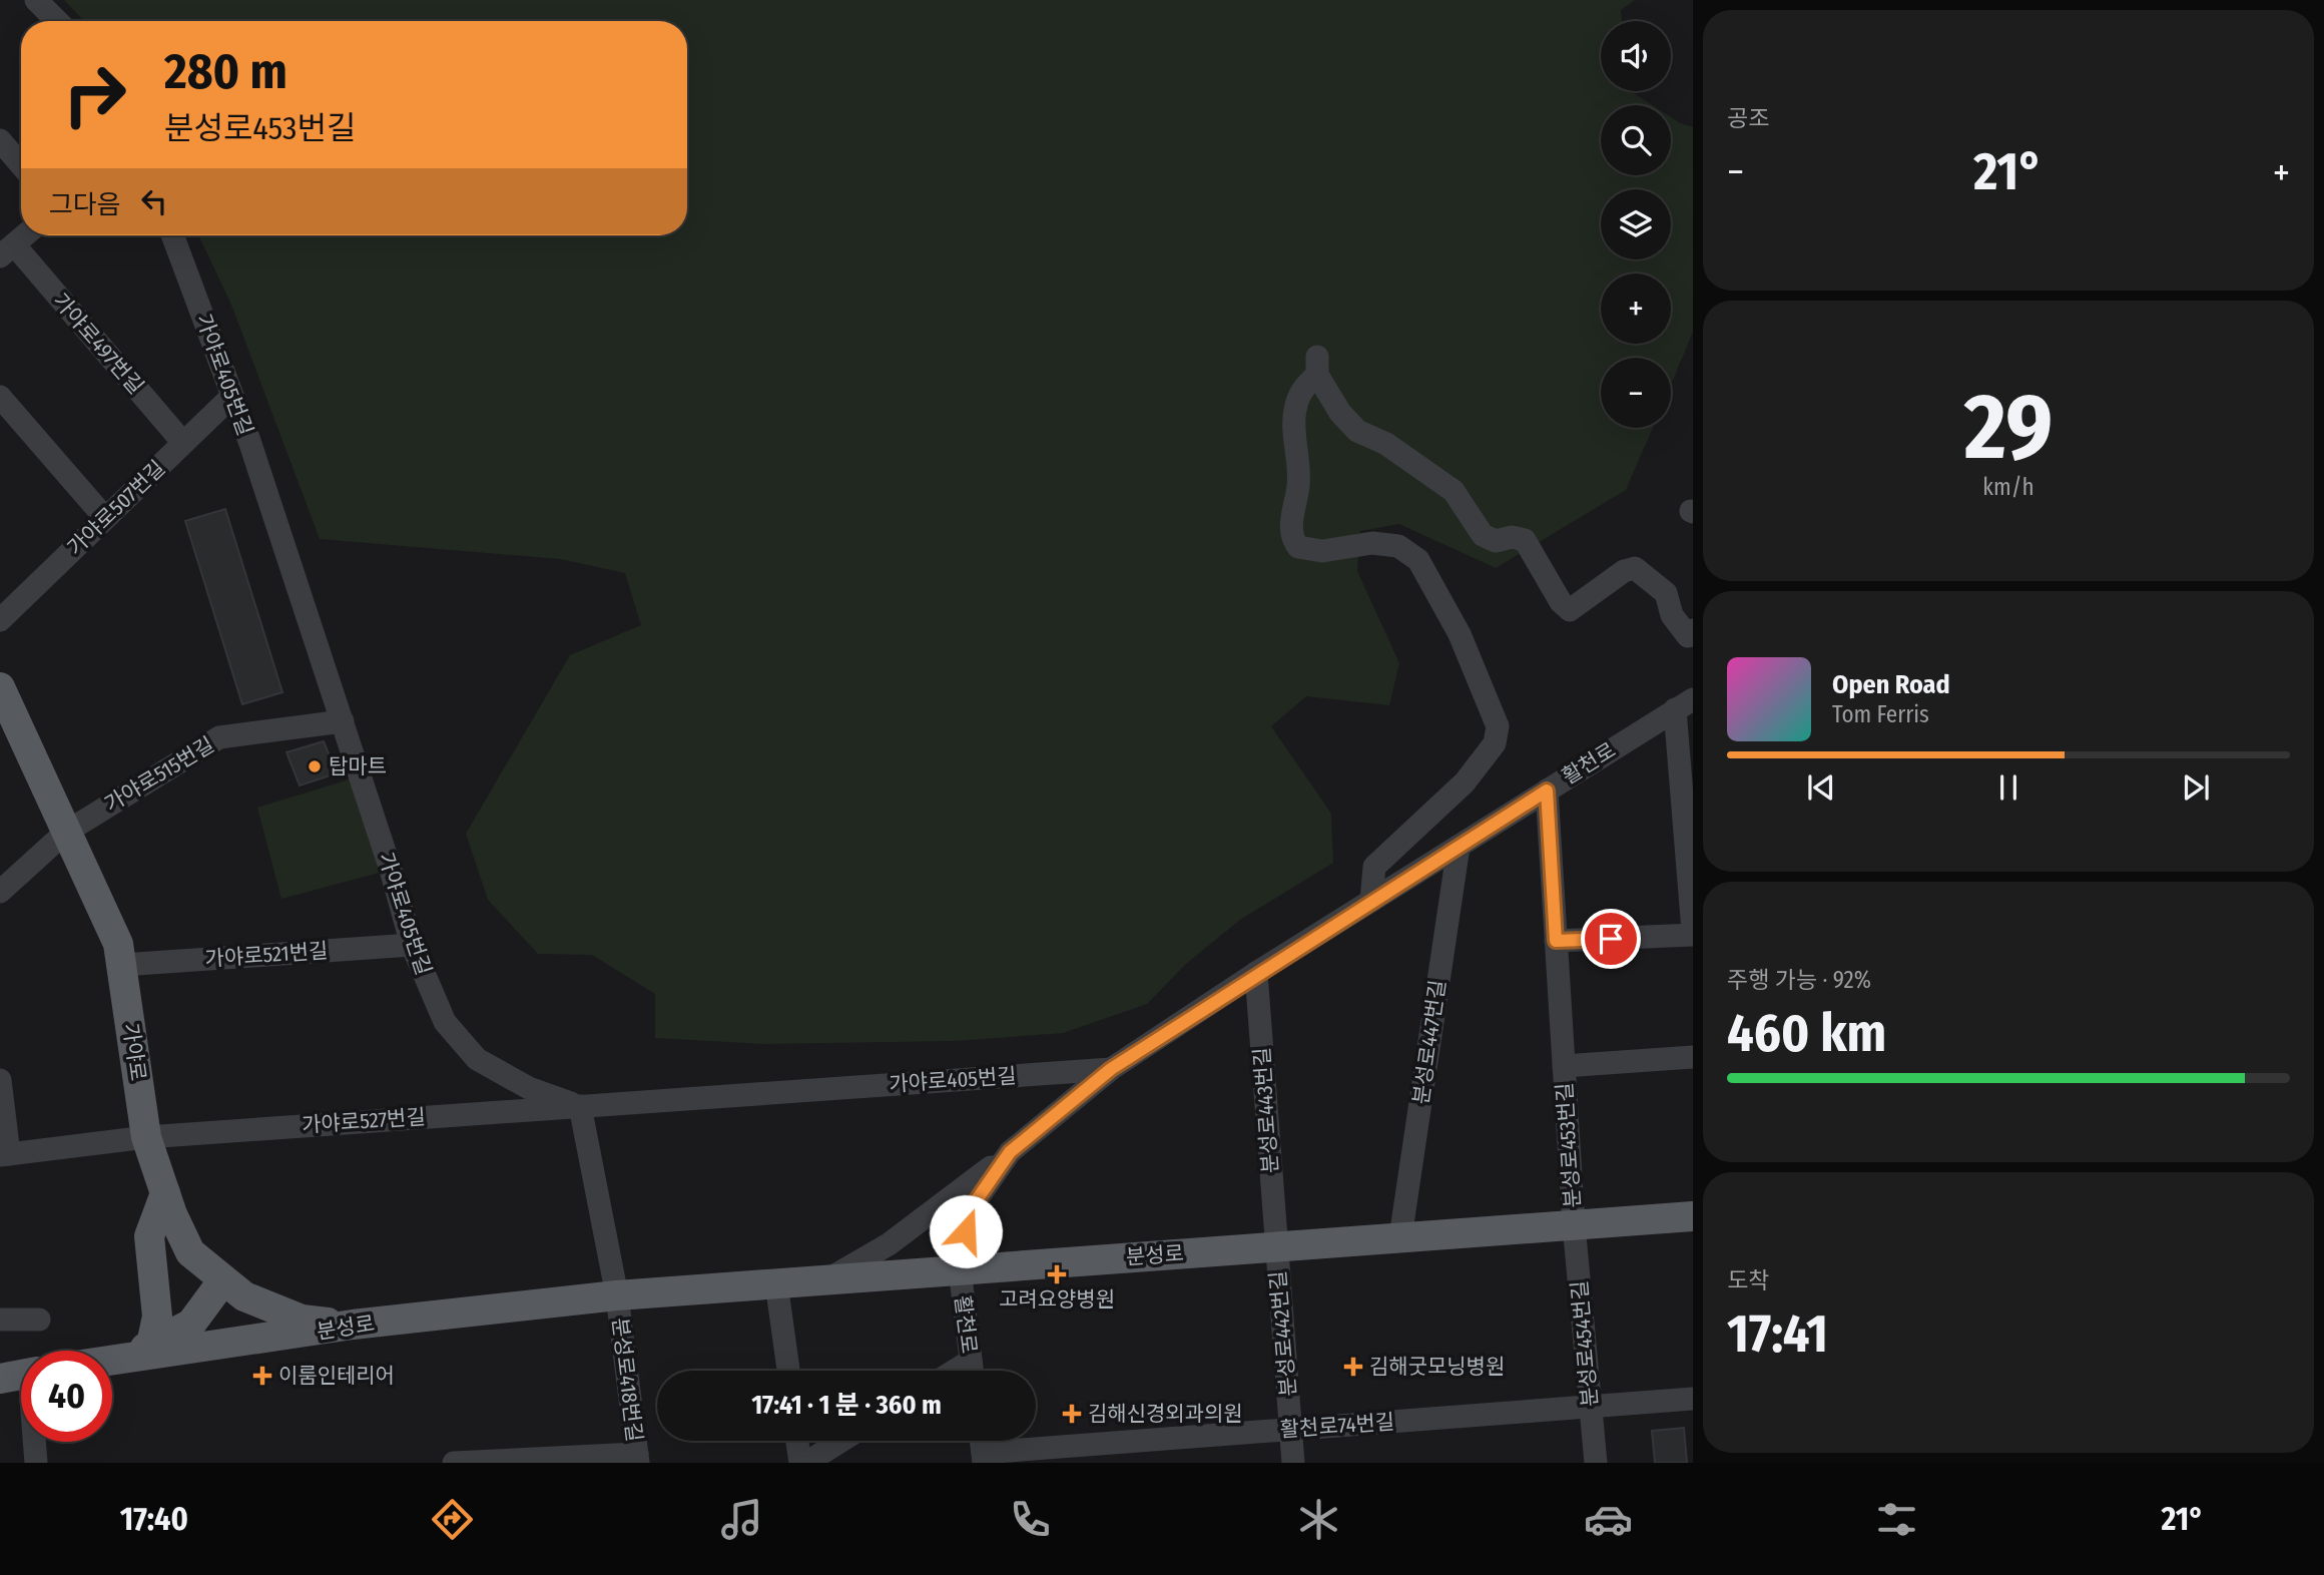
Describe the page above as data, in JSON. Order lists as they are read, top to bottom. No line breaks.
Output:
{"streets":{"main road":["가야로","분성로"],"street":["가야로497번길","가야로405번길","가야로507번길","활천로","가야로515번길","가야로521번길","분성로447번길","분성로443번길","가야로527번길","분성로453번길","분성로442번길","분성로454번길","분성로418번길","활천로74번길"]},"crossings":[["가야로497번길","가야로507번길"],["가야로405번길","가야로507번길"],["가야로405번길","활천로"],["가야로405번길","가야로515번길"],["가야로405번길","가야로521번길"],["가야로405번길","가야로527번길"],["활천로","분성로447번길"],["활천로","분성로443번길"],["활천로","분성로453번길"],["활천로","분성로"],["가야로515번길","가야로"],["가야로521번길","가야로"],["분성로447번길","분성로"],["가야로","가야로527번길"],["가야로","분성로"],["분성로443번길","분성로"],["분성로443번길","분성로442번길"],["분성로453번길","분성로"],["분성로453번길","분성로454번길"],["분성로","분성로442번길"],["분성로","분성로454번길"],["분성로","분성로418번길"],["분성로442번길","활천로74번길"],["분성로454번길","활천로74번길"]],"places":{"other":["탑마트"],"health":["고려요양병원","김해굿모닝병원","이룸인테리어","김해신경외과의원"]},"page":{"tile":["공조",["29","km/h"],["주행 가능 · 92%","460 km"],["도착","17:41"]],"map_buttons":["+","−"],"turn":["280 m","분성로453번길"],"heat":["−","21°","+"],"then":"그다음","song":["Open Road","Tom Ferris"],"limit":"40","trip":"17:41 · 1 분 · 360 m","tabs":["17:40","21°"]}}
